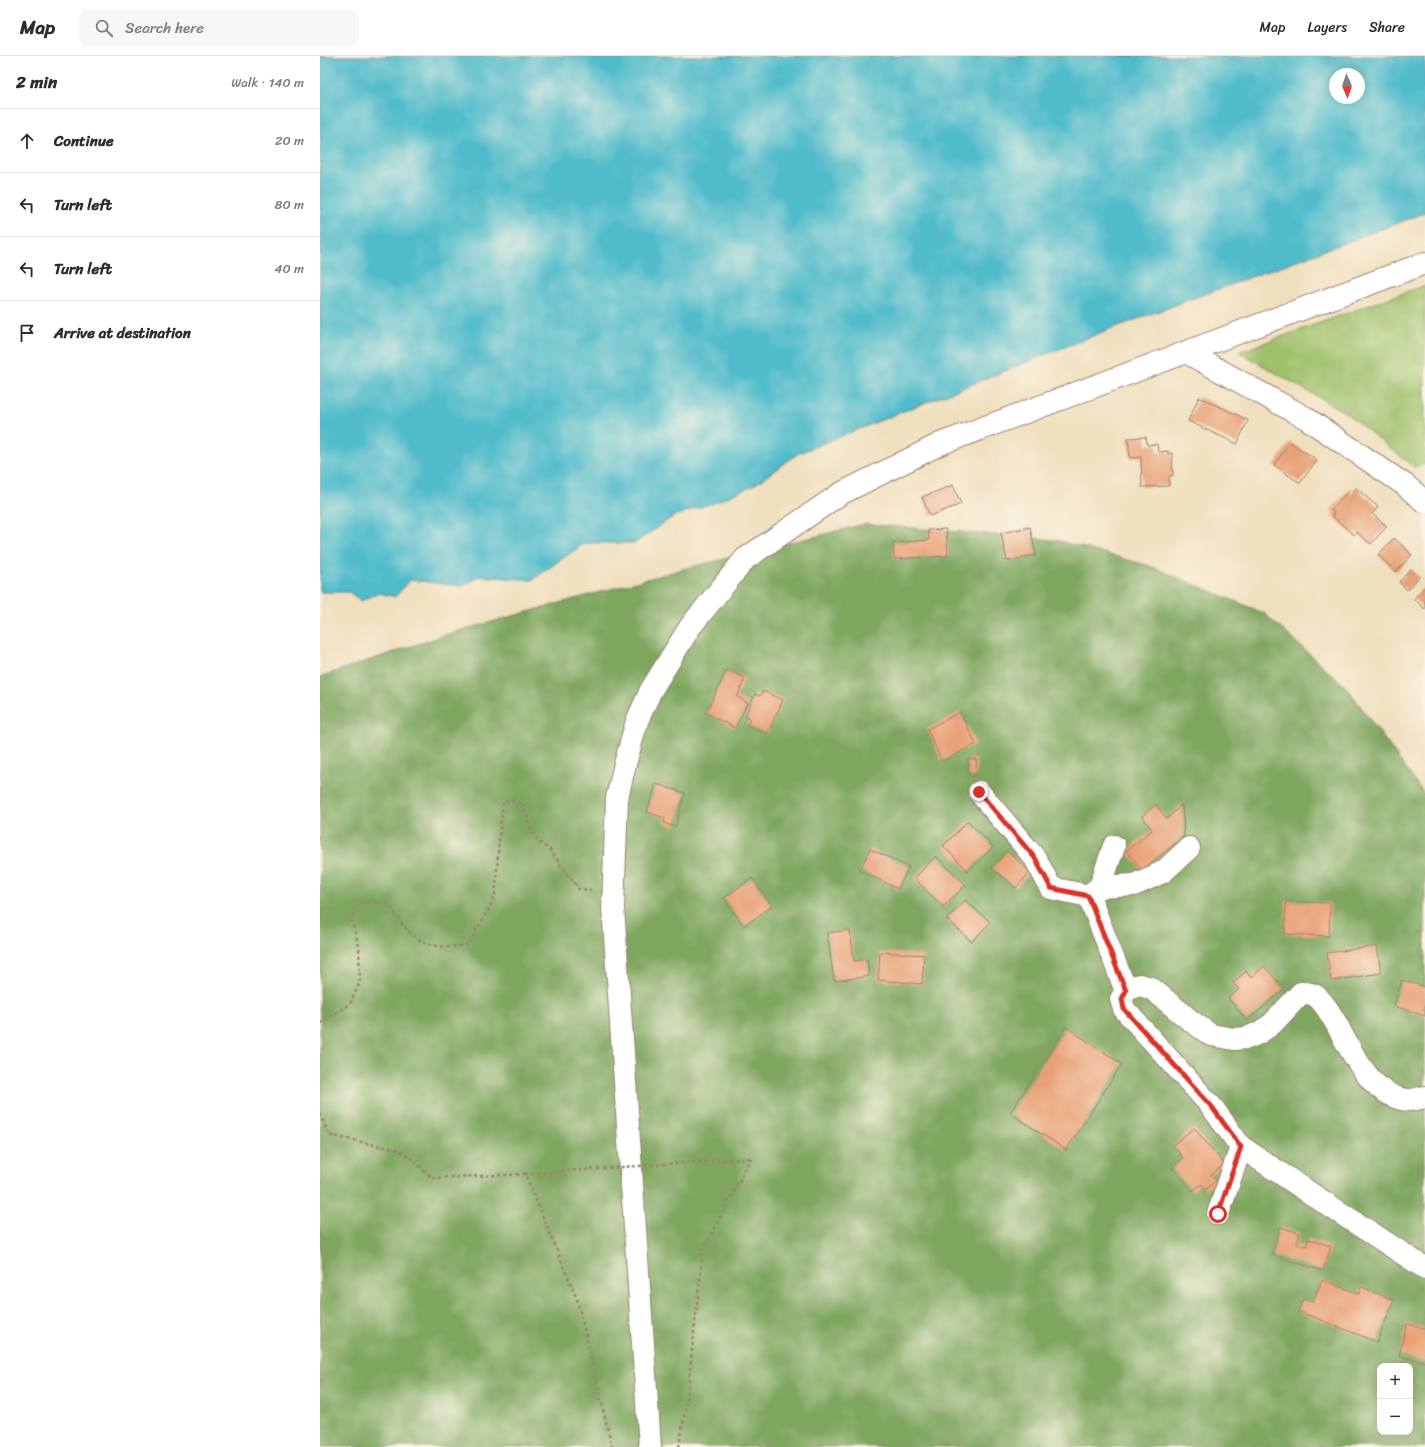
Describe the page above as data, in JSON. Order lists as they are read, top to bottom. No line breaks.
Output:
{"north":"bottom","page":{"header":"Map","search":"Search here","nav":["Map","Layers","Share"],"heading":["2 min","Walk · 140 m"],"list":[["Continue","20 m"],["Turn left","80 m"],["Turn left","40 m"],"Arrive at destination"],"map_buttons":["+","−"]}}
